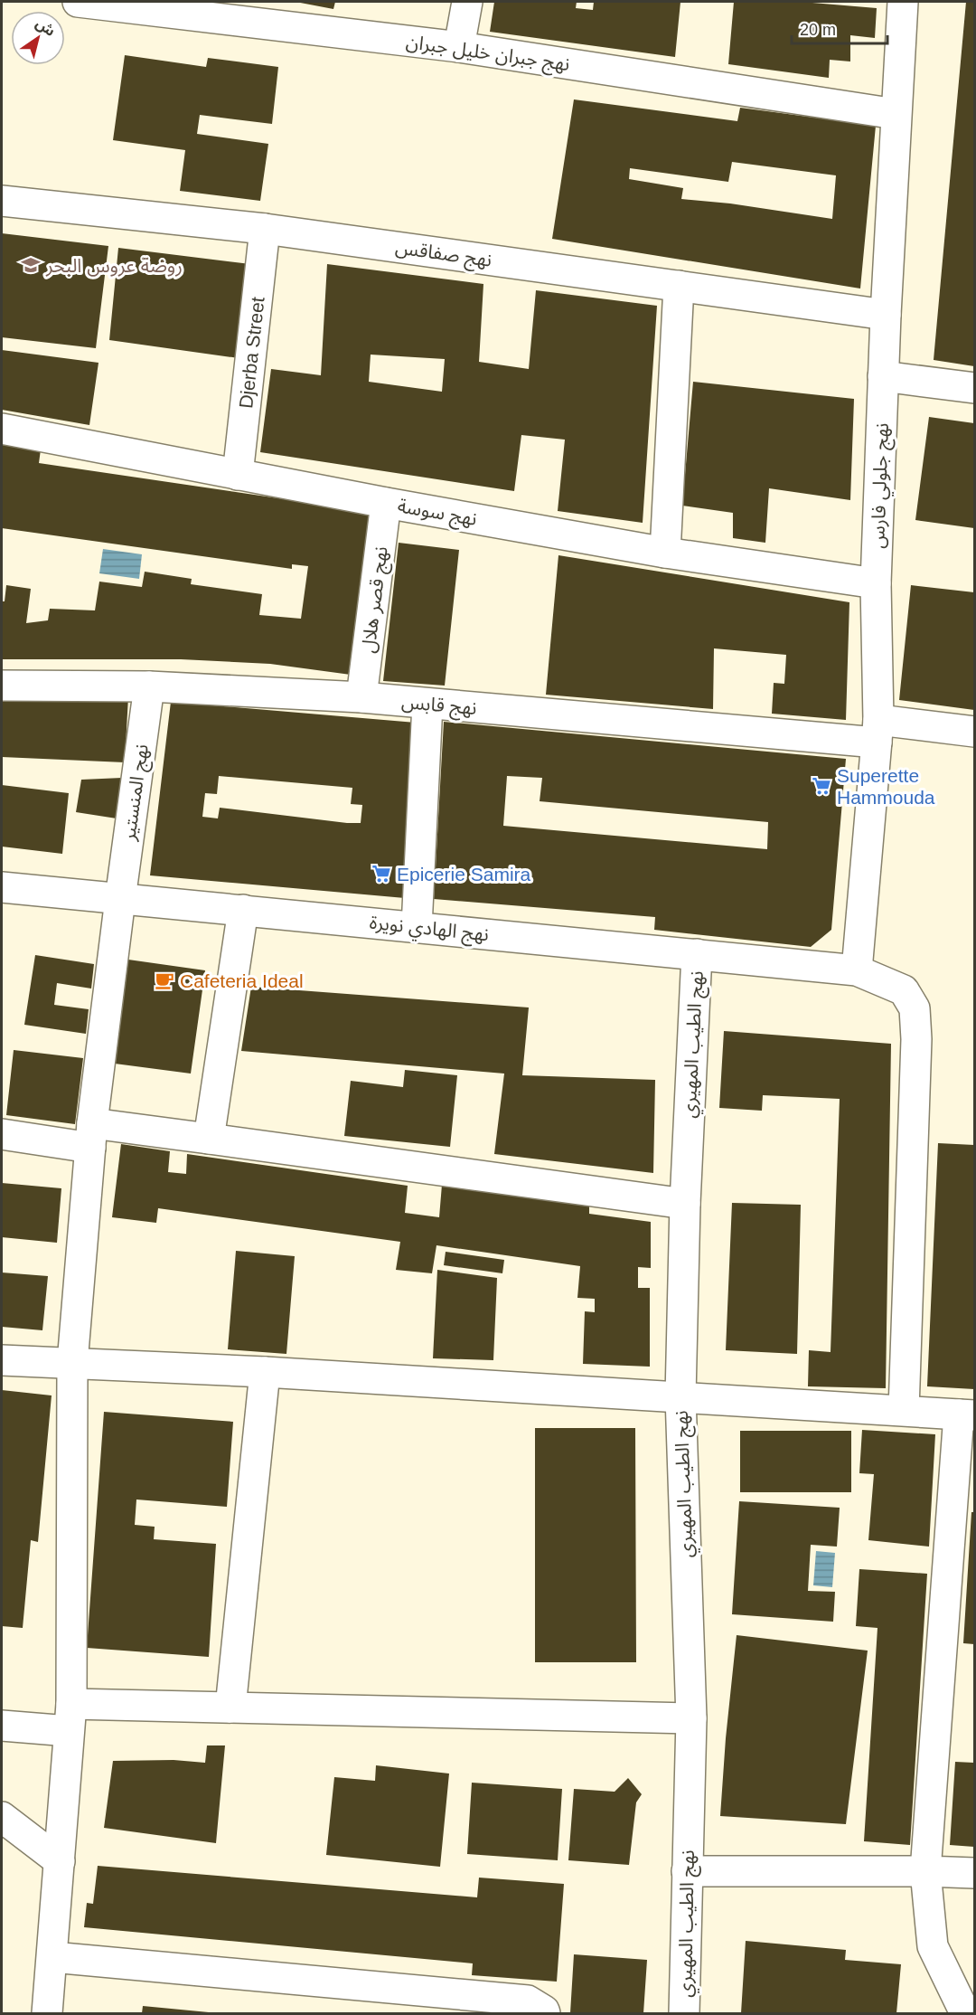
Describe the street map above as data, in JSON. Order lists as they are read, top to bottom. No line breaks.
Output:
{"streets":{"street":["نهج جبران خليل جبران","نهج صفاقس","Djerba Street","نهج جلولي فارس","نهج سوسة","نهج قصر هلال","نهج قابس","نهج المنستير","نهج الهادي نويرة","نهج الطيب المهيري"]},"crossings":[["نهج جبران خليل جبران","نهج جلولي فارس"],["نهج صفاقس","Djerba Street"],["نهج صفاقس","نهج جلولي فارس"],["Djerba Street","نهج سوسة"],["نهج جلولي فارس","نهج سوسة"],["نهج جلولي فارس","نهج قابس"],["نهج جلولي فارس","نهج الهادي نويرة"],["نهج سوسة","نهج قصر هلال"],["نهج قصر هلال","نهج قابس"],["نهج قابس","نهج المنستير"],["نهج المنستير","نهج الهادي نويرة"],["نهج الهادي نويرة","نهج الطيب المهيري"]],"places":{"school or university":["روضة عروس البحر"],"supermarket":["Superette Hammouda","Epicerie Samira"],"cafe":["Cafeteria Ideal"]},"scale_bar":"20 m","north":"top right"}
